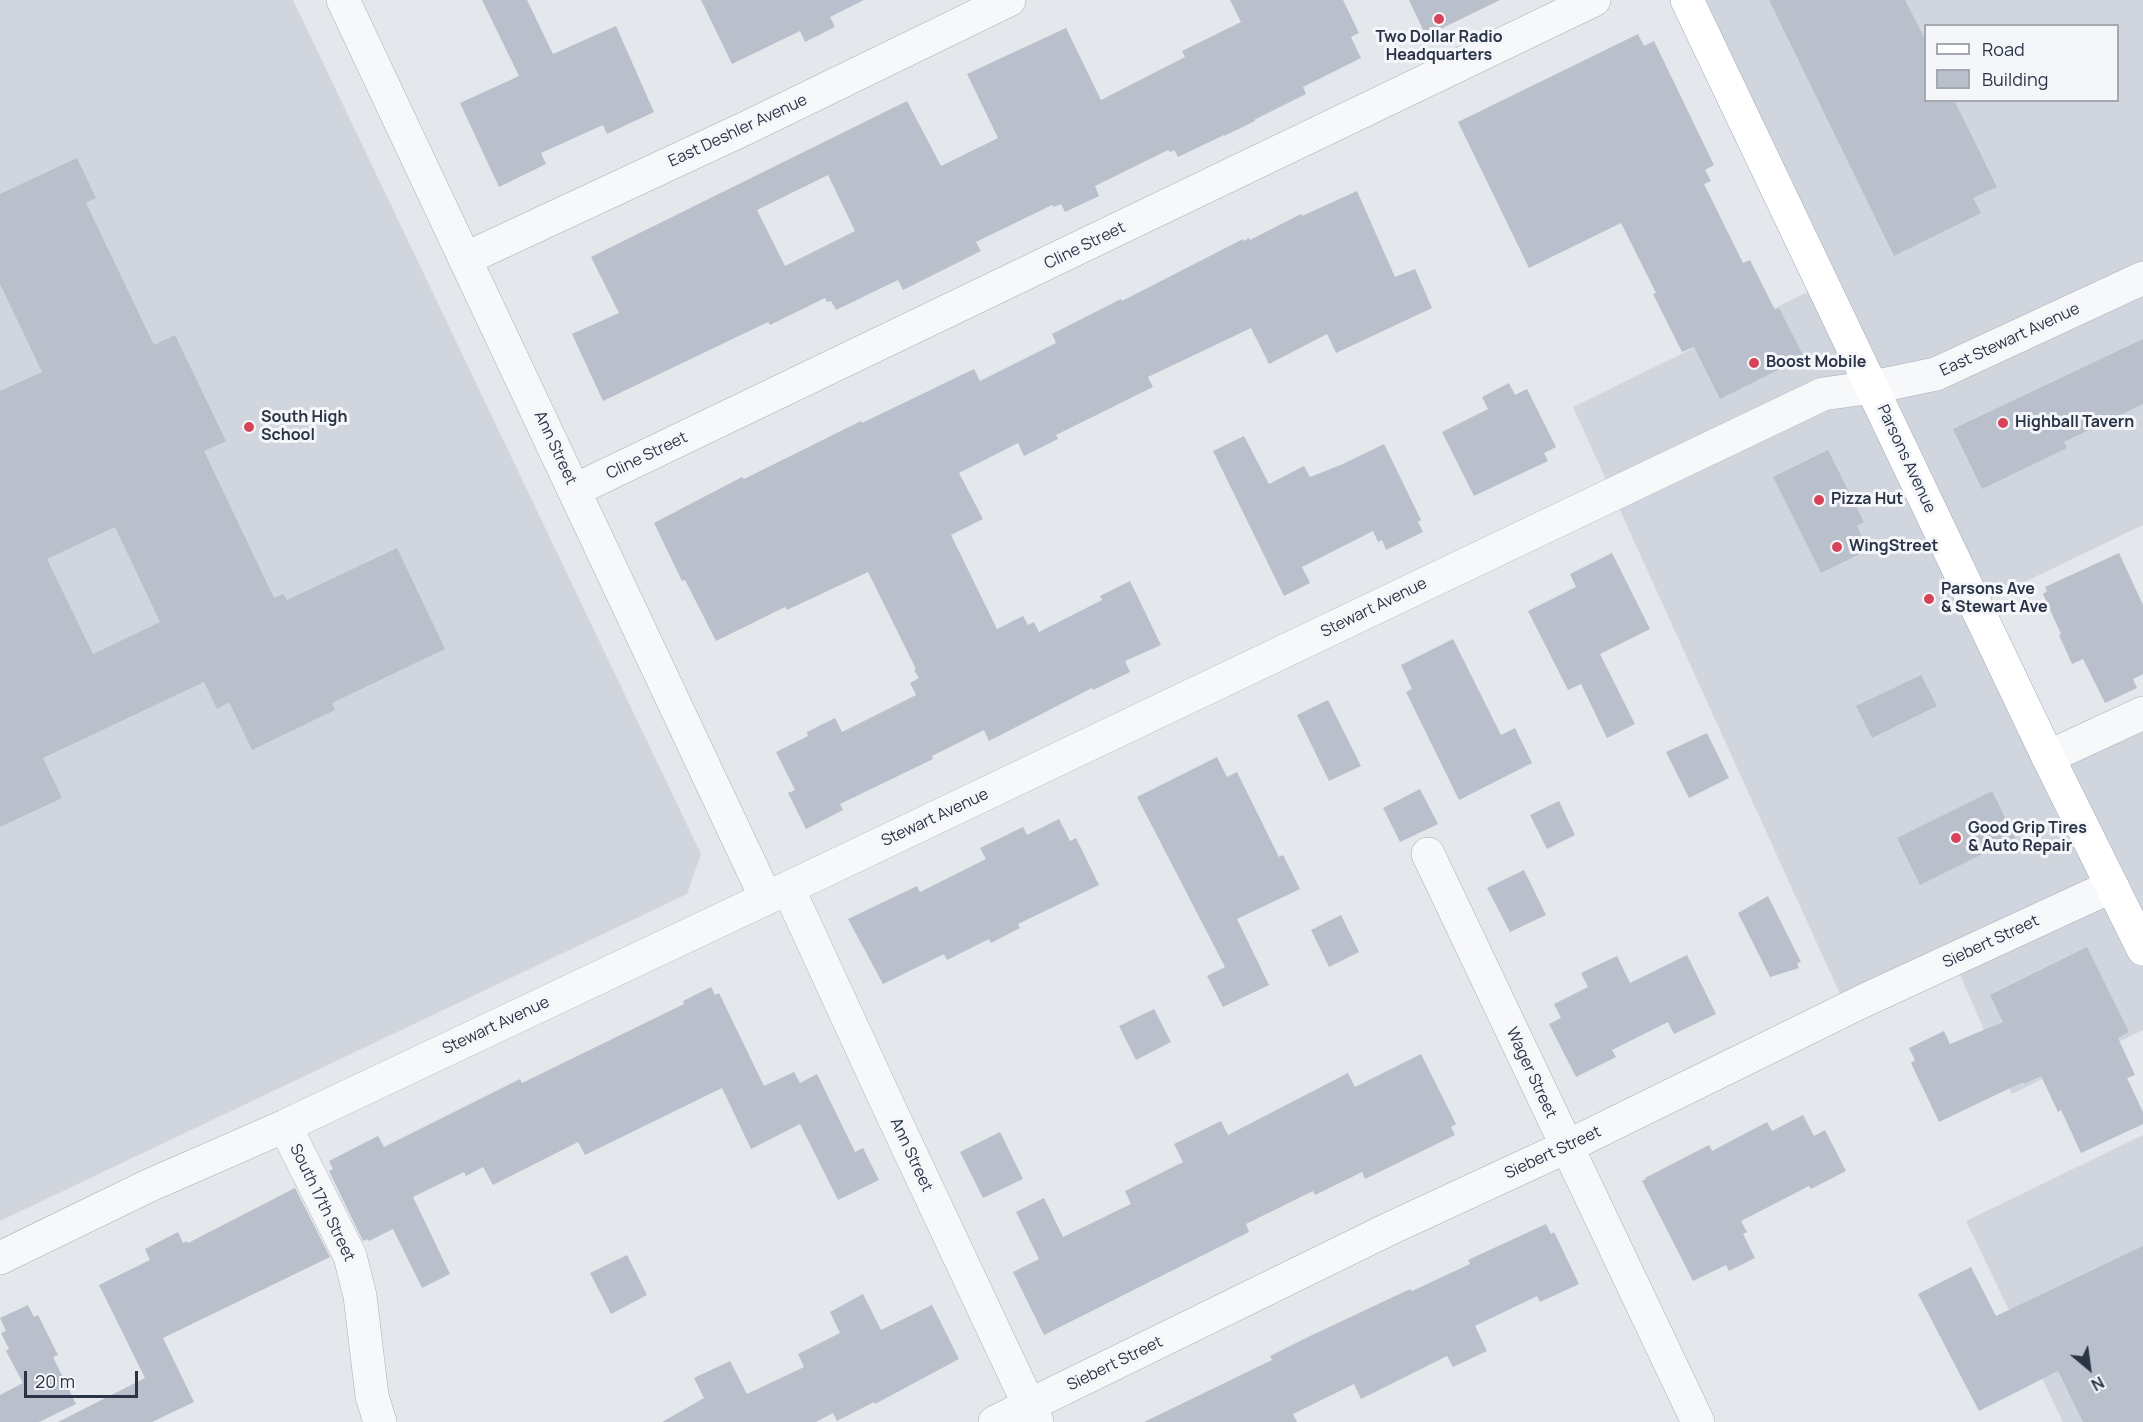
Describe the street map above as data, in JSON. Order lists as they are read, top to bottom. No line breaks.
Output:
{"streets":{"main road":["Parsons Avenue"],"street":["East Deshler Avenue","Cline Street","East Stewart Avenue","Ann Street","Stewart Avenue","Siebert Street","Wager Street","South 17th Street"]},"crossings":[["East Deshler Avenue","Ann Street"],["Cline Street","Ann Street"],["East Stewart Avenue","Parsons Avenue"],["East Stewart Avenue","Stewart Avenue"],["Ann Street","Stewart Avenue"],["Ann Street","Siebert Street"],["Parsons Avenue","Stewart Avenue"],["Parsons Avenue","Siebert Street"],["Stewart Avenue","South 17th Street"],["Siebert Street","Wager Street"]],"places":["Two Dollar Radio Headquarters","Boost Mobile","Highball Tavern","South High School","Pizza Hut","WingStreet","Parsons Ave & Stewart Ave","Good Grip Tires & Auto Repair"],"legend":["Road","Building"],"scale_bar":"20 m","north":"bottom right"}
